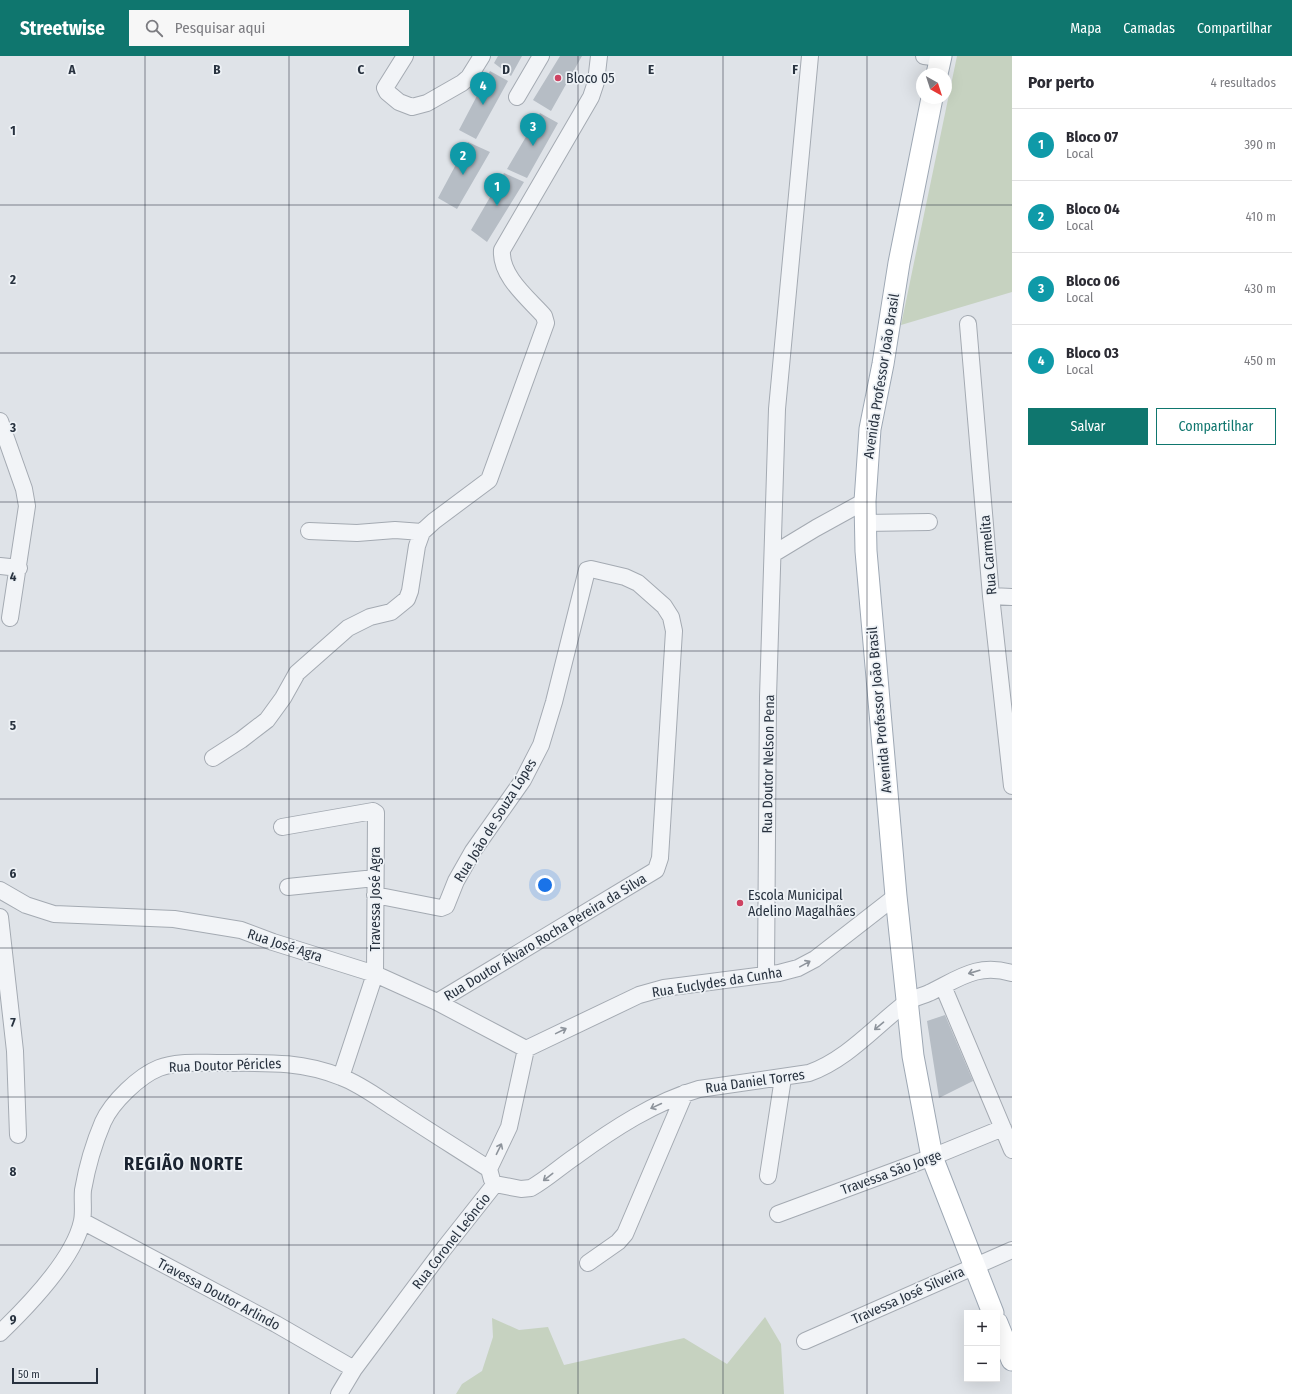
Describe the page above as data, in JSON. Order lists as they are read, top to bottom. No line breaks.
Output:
{"streets":{"main road":["Avenida Professor João Brasil"],"street":["Rua Carmelita","Rua Doutor Nelson Pena","Rua João de Souza Lópes","Travessa José Agra","Rua Doutor Álvaro Rocha Pereira da Silva","Rua José Agra","Rua Euclydes da Cunha","Rua Doutor Péricles","Rua Daniel Torres","Travessa São Jorge","Rua Coronel Leôncio","Travessa Doutor Arlindo","Travessa José Silveira"]},"crossings":[["Avenida Professor João Brasil","Rua Euclydes da Cunha"],["Avenida Professor João Brasil","Rua Daniel Torres"],["Avenida Professor João Brasil","Travessa São Jorge"],["Avenida Professor João Brasil","Travessa José Silveira"],["Rua Doutor Nelson Pena","Rua Euclydes da Cunha"],["Rua João de Souza Lópes","Travessa José Agra"],["Rua João de Souza Lópes","Rua Doutor Álvaro Rocha Pereira da Silva"],["Travessa José Agra","Rua José Agra"],["Travessa José Agra","Rua Doutor Péricles"],["Rua Doutor Álvaro Rocha Pereira da Silva","Rua José Agra"],["Rua José Agra","Rua Euclydes da Cunha"],["Rua Doutor Péricles","Rua Coronel Leôncio"],["Rua Doutor Péricles","Travessa Doutor Arlindo"],["Rua Daniel Torres","Rua Coronel Leôncio"],["Rua Coronel Leôncio","Travessa Doutor Arlindo"]],"one_way":["Rua Euclydes da Cunha","Rua Daniel Torres"],"districts":["REGIÃO NORTE"],"places":["Bloco 05","Escola Municipal Adelino Magalhães"],"scale_bar":"50 m","north":"bottom right","page":{"header":"Streetwise","search":"Pesquisar aqui","nav":["Mapa","Camadas","Compartilhar"],"heading":["Por perto","4 resultados"],"pins":["4","3","2","1"],"list":[{"mark":"1","name":"Bloco 07","note":"Local","value":"390 m"},{"mark":"2","name":"Bloco 04","note":"Local","value":"410 m"},{"mark":"3","name":"Bloco 06","note":"Local","value":"430 m"},{"mark":"4","name":"Bloco 03","note":"Local","value":"450 m"}],"buttons":["Salvar","Compartilhar"],"map_buttons":["+","−"],"scale":"50 m"},"grid":{"columns":["A","B","C","D","E","F"],"rows":["1","2","3","4","5","6","7","8","9"]}}
